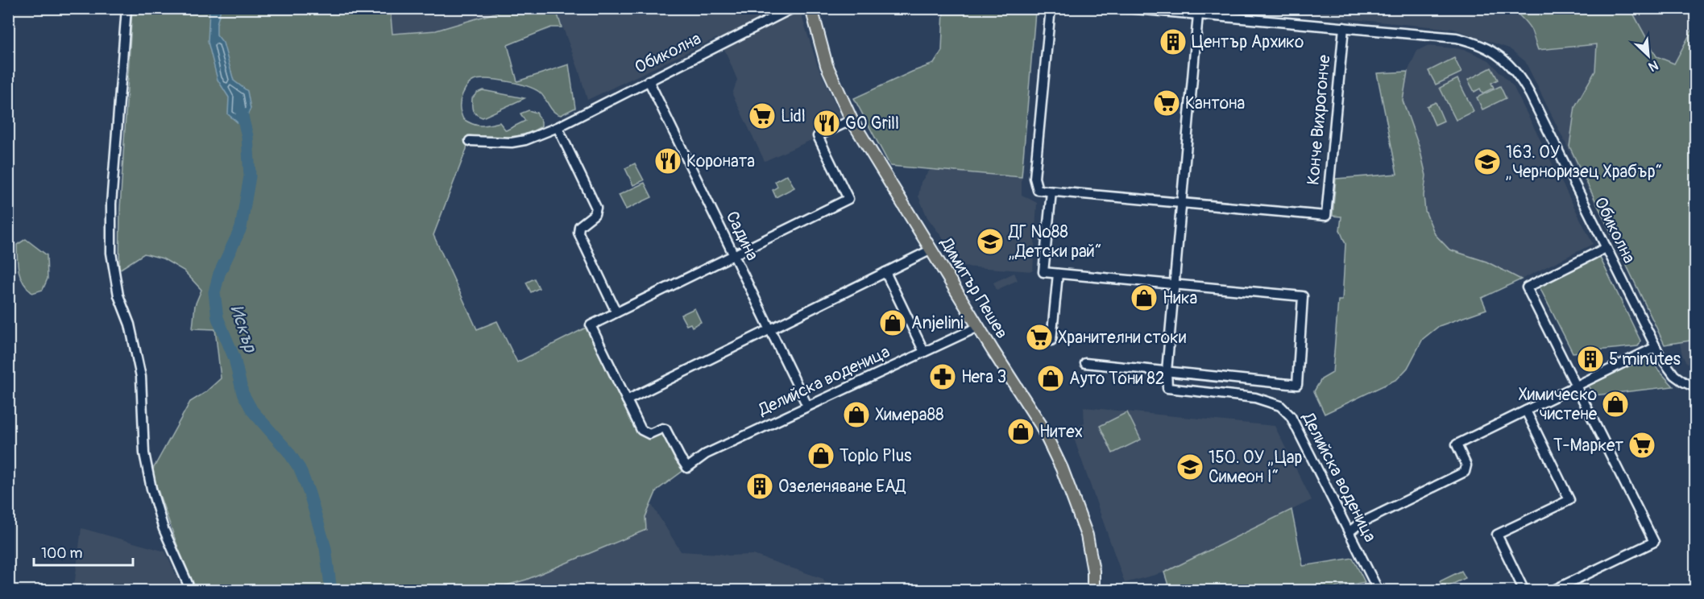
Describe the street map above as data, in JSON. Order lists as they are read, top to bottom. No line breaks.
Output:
{"streets":{"main road":["Димитър Пешев"],"street":["Обиколна","Конче Вихрогонче","Садина","Делийска воденица"]},"crossings":[["Обиколна","Конче Вихрогонче"],["Обиколна","Садина"],["Садина","Делийска воденица"],["Димитър Пешев","Делийска воденица"]],"water":["Искър"],"places":{"building":["Център Архико","5 minutes","Озеленяване ЕАД"],"supermarket":["Кантона","Lidl","Хранителни стоки","Т-Маркет"],"restaurant":["GO Grill","Короната"],"school or university":["163. ОУ „Черноризец Храбър“","ДГ №88 „Детски рай“","150. ОУ „Цар Симеон I“"],"shop":["Ника","Anjelini","Ауто Тони 82","Химическо чистене","Химера88","Нитех","Toplo Plus"],"pharmacy":["Hera 3"]},"scale_bar":"100 m","north":"bottom right"}
